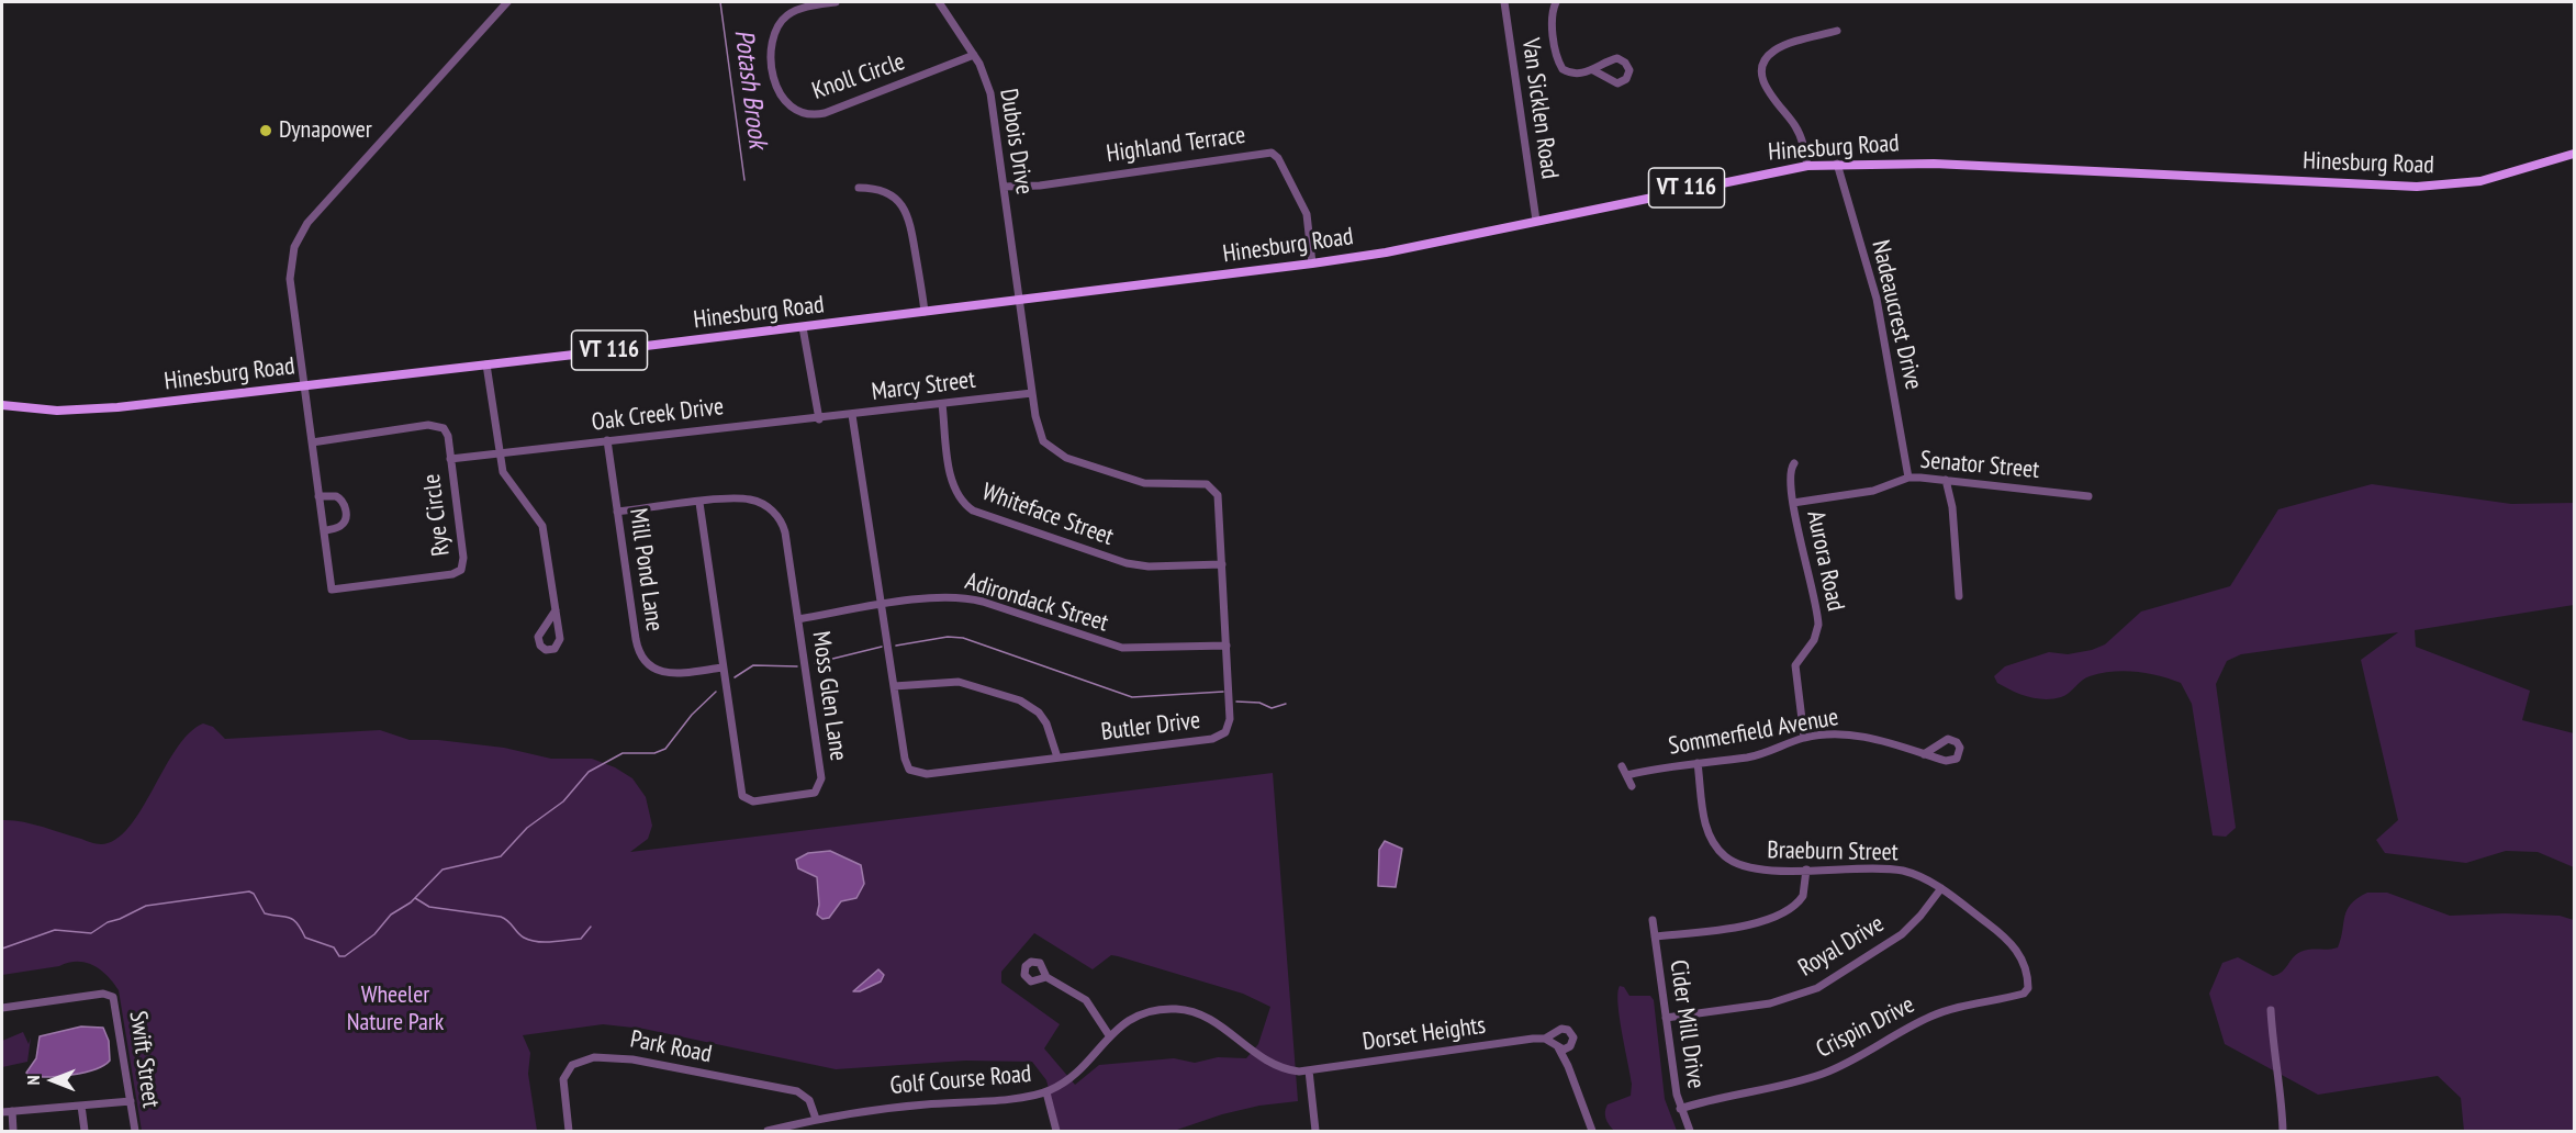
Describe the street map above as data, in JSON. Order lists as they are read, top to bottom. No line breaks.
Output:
{"streets":{"main road":["Hinesburg Road","VT 116"],"street":["Knoll Circle","Van Sicklen Road","Dubois Drive","Highland Terrace","Nadeaucrest Drive","Marcy Street","Oak Creek Drive","Senator Street","Rye Circle","Whiteface Street","Aurora Road","Mill Pond Lane","Adirondack Street","Moss Glen Lane","Butler Drive","Sommerfield Avenue","Braeburn Street","Royal Drive","Cider Mill Drive","Crispin Drive","Dorset Heights","Park Road","Swift Street","Golf Course Road"]},"crossings":[["Knoll Circle","Dubois Drive"],["Van Sicklen Road","Hinesburg Road"],["Dubois Drive","Highland Terrace"],["Dubois Drive","Hinesburg Road"],["Dubois Drive","Butler Drive"],["Highland Terrace","Hinesburg Road"],["Hinesburg Road","Nadeaucrest Drive"],["Hinesburg Road","Rye Circle"],["Hinesburg Road","Butler Drive"],["Nadeaucrest Drive","Senator Street"],["Marcy Street","Oak Creek Drive"],["Marcy Street","Whiteface Street"],["Marcy Street","Butler Drive"],["Oak Creek Drive","Rye Circle"],["Oak Creek Drive","Mill Pond Lane"],["Senator Street","Aurora Road"],["Whiteface Street","Butler Drive"],["Aurora Road","Sommerfield Avenue"],["Mill Pond Lane","Moss Glen Lane"],["Adirondack Street","Moss Glen Lane"],["Adirondack Street","Butler Drive"],["Sommerfield Avenue","Braeburn Street"],["Braeburn Street","Royal Drive"],["Braeburn Street","Crispin Drive"],["Royal Drive","Cider Mill Drive"],["Cider Mill Drive","Crispin Drive"],["Dorset Heights","Golf Course Road"],["Park Road","Golf Course Road"]],"water":["Potash Brook"],"parks":["Wheeler Nature Park"],"places":["Dynapower"],"north":"left"}
